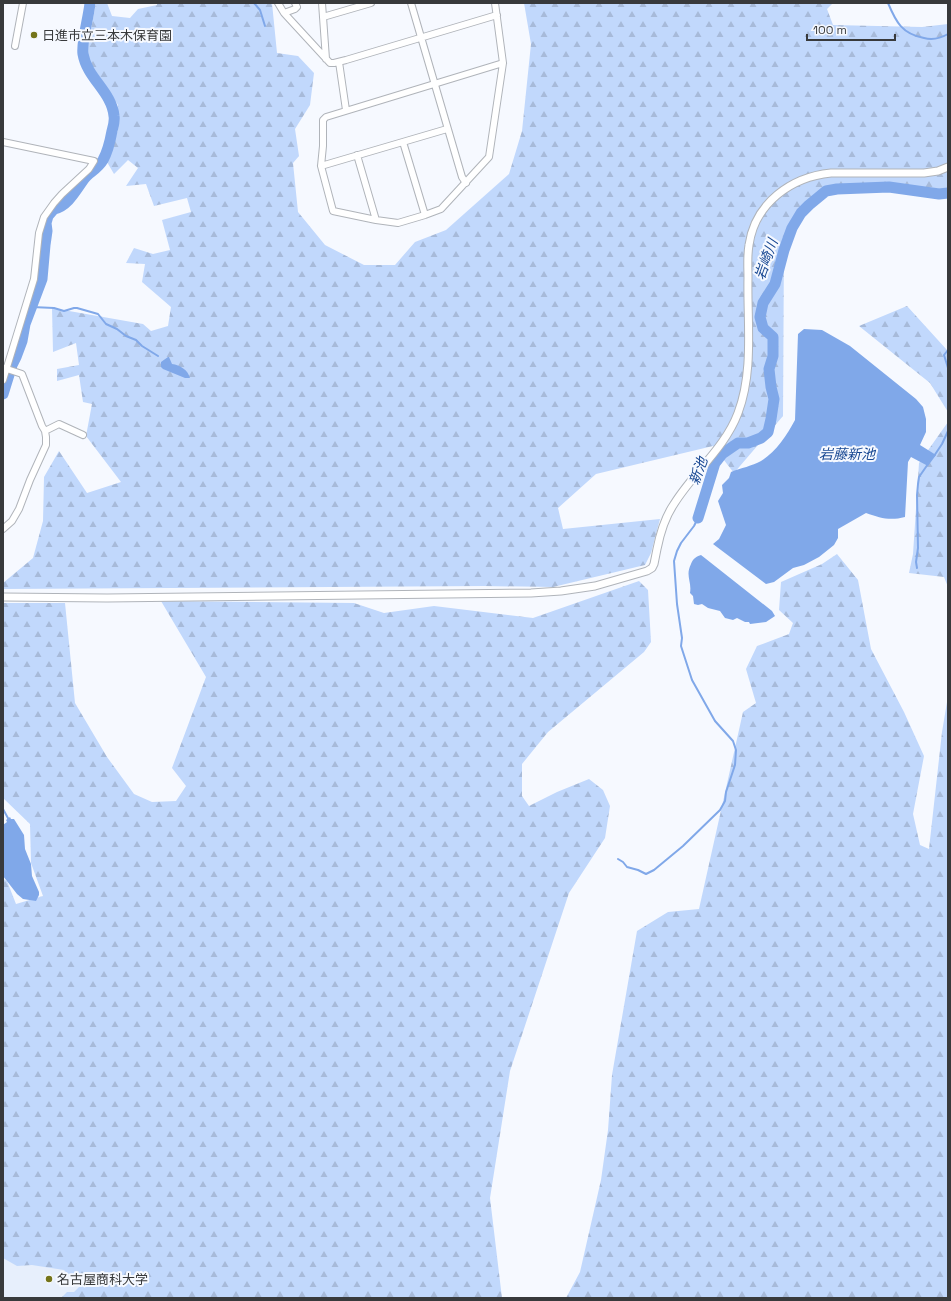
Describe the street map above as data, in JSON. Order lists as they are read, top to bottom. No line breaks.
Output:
{"water":["岩崎川","岩藤新池","新池"],"places":["日進市立三本木保育園","名古屋商科大学"],"scale_bar":"100 m"}
